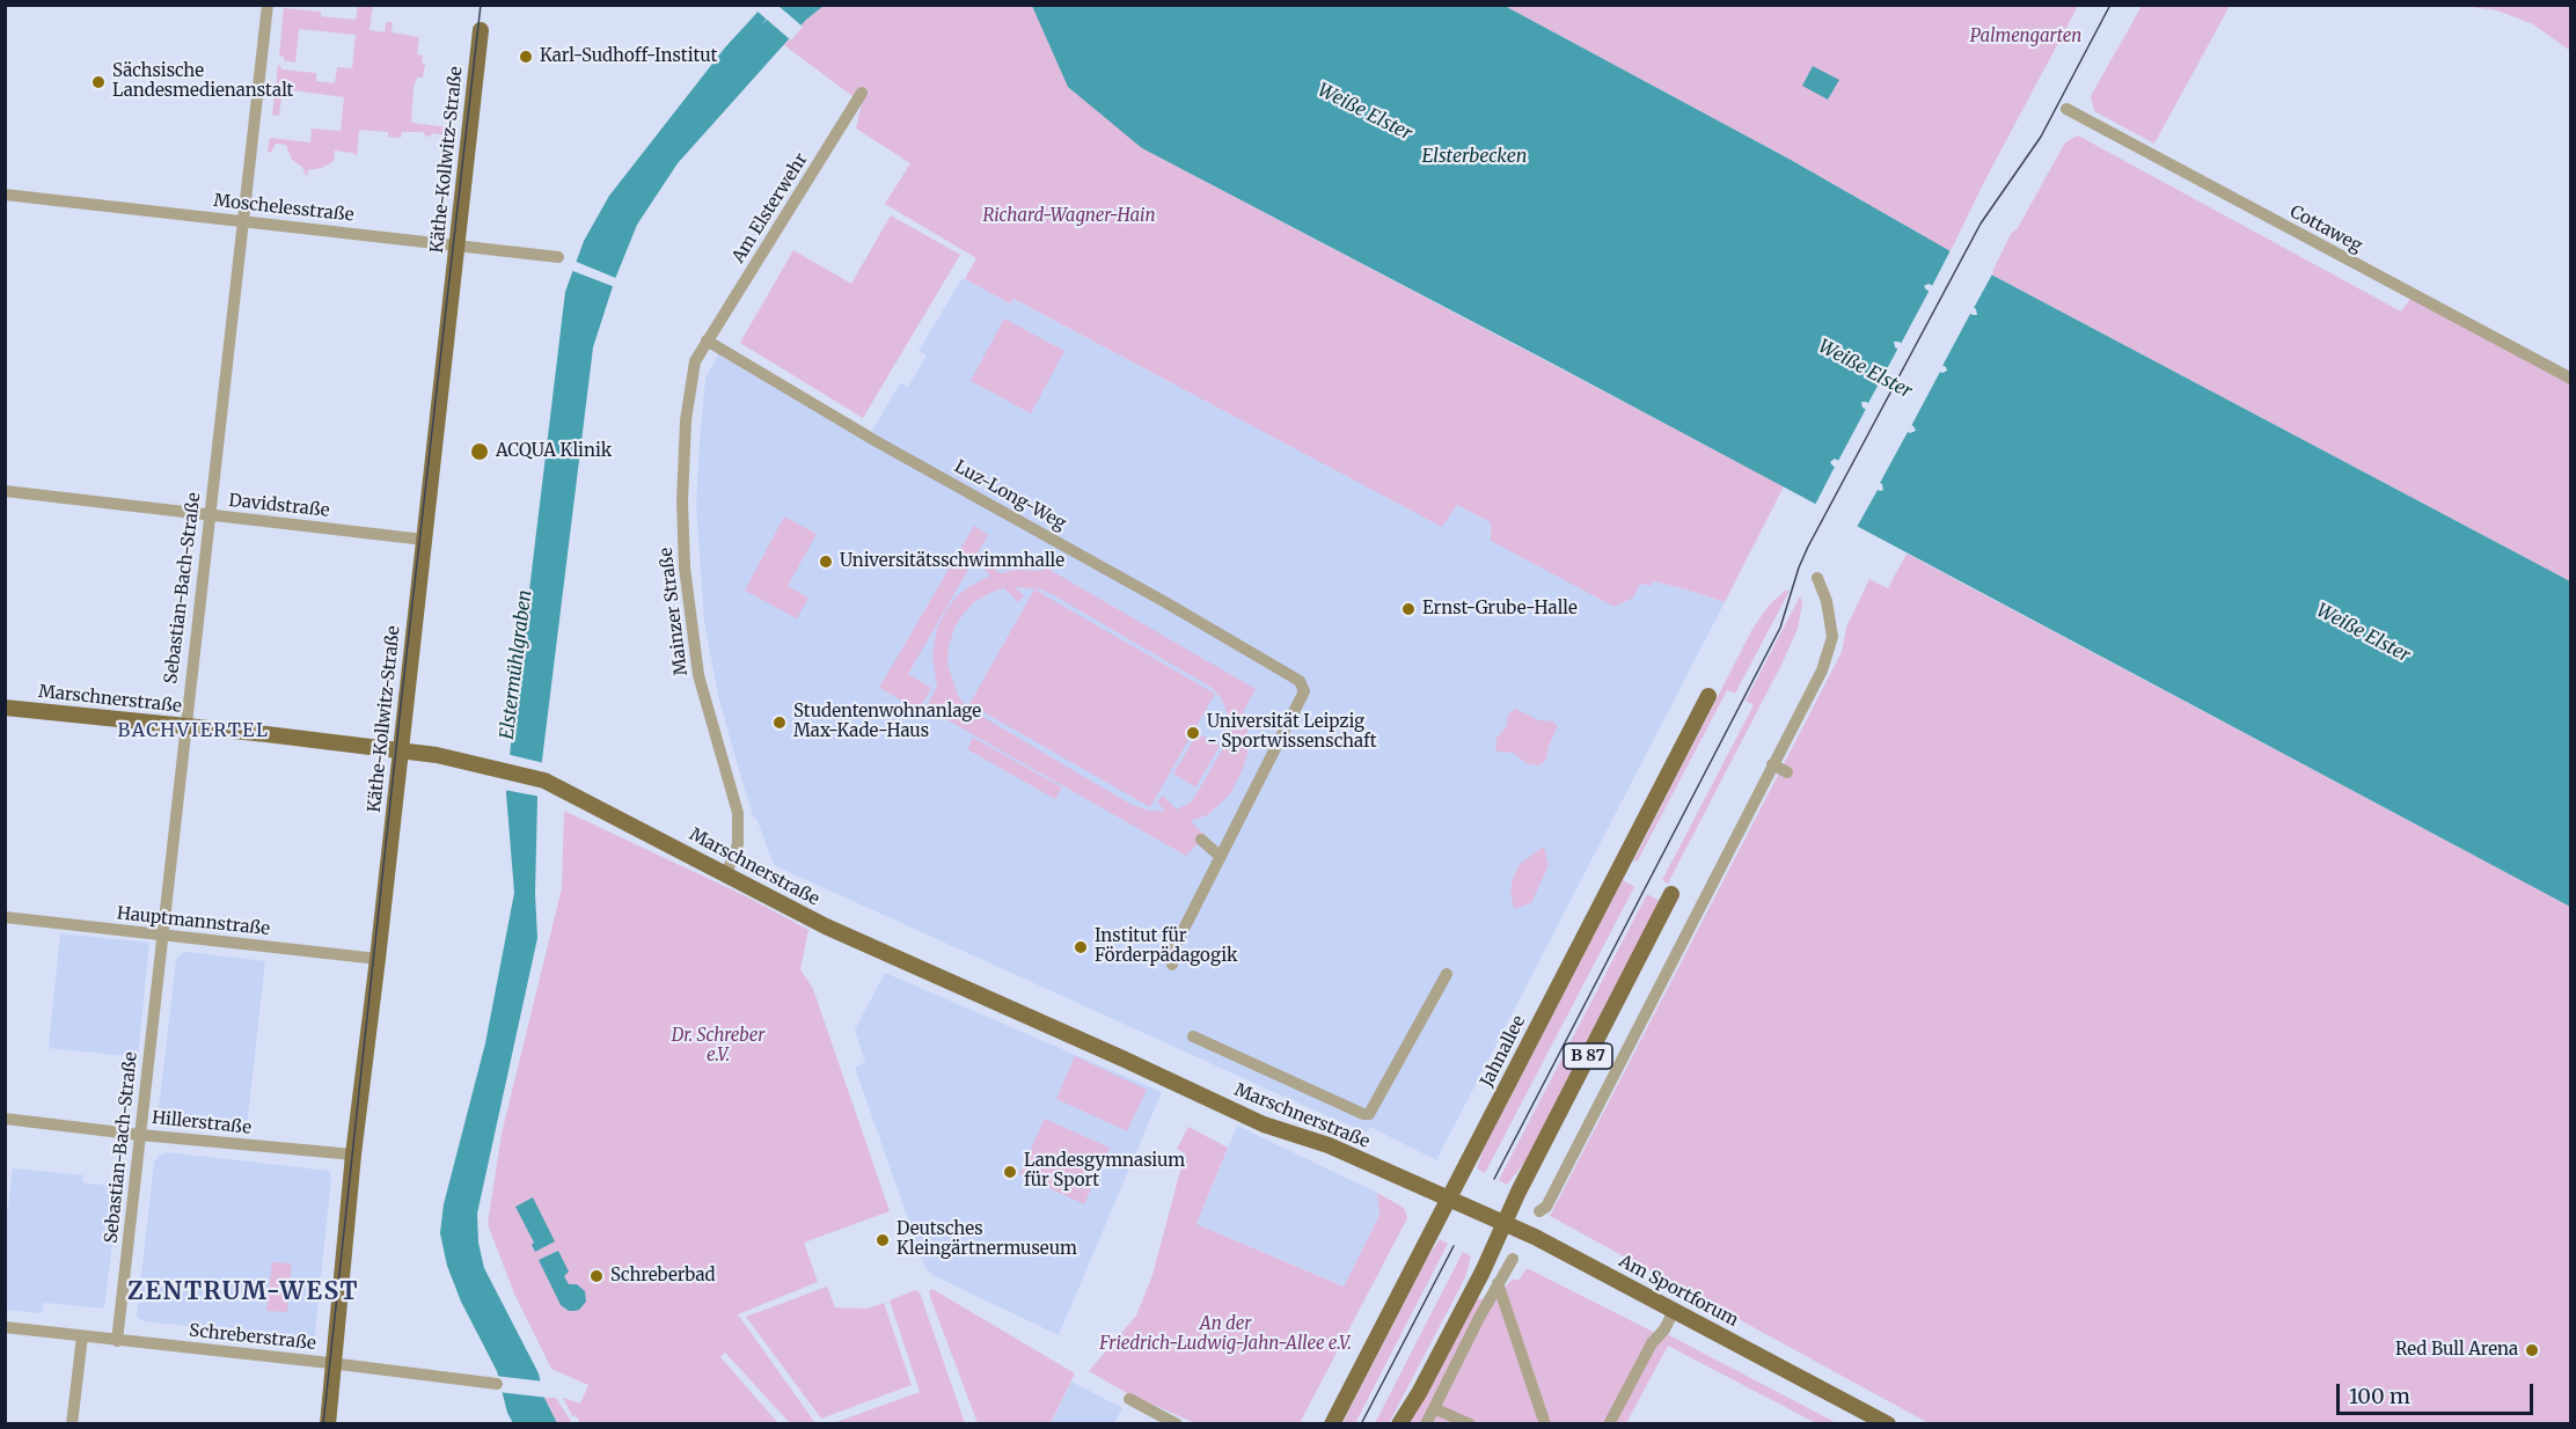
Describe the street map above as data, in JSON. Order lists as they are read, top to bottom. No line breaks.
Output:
{"streets":{"main road":["Käthe-Kollwitz-Straße","Marschnerstraße","Jahnallee","B 87","Am Sportforum"],"street":["Moschelesstraße","Am Elsterwehr","Cottaweg","Luz-Long-Weg","Davidstraße","Sebastian-Bach-Straße","Mainzer Straße","Hauptmannstraße","Hillerstraße","Schreberstraße"]},"crossings":[["Käthe-Kollwitz-Straße","Moschelesstraße"],["Käthe-Kollwitz-Straße","Davidstraße"],["Käthe-Kollwitz-Straße","Marschnerstraße"],["Käthe-Kollwitz-Straße","Hauptmannstraße"],["Käthe-Kollwitz-Straße","Hillerstraße"],["Käthe-Kollwitz-Straße","Schreberstraße"],["Moschelesstraße","Sebastian-Bach-Straße"],["Am Elsterwehr","Luz-Long-Weg"],["Am Elsterwehr","Mainzer Straße"],["Luz-Long-Weg","Mainzer Straße"],["Davidstraße","Sebastian-Bach-Straße"],["Sebastian-Bach-Straße","Marschnerstraße"],["Sebastian-Bach-Straße","Hauptmannstraße"],["Sebastian-Bach-Straße","Hillerstraße"],["Sebastian-Bach-Straße","Schreberstraße"],["Mainzer Straße","Marschnerstraße"],["Marschnerstraße","Jahnallee"],["Marschnerstraße","Am Sportforum"],["Jahnallee","Am Sportforum"],["B 87","Am Sportforum"]],"districts":["BACHVIERTEL","ZENTRUM-WEST"],"water":["Weiße Elster","Elsterbecken","Elstermühlgraben"],"parks":["Palmengarten","Richard-Wagner-Hain","Dr. Schreber e.V.","An der Friedrich-Ludwig-Jahn-Allee e.V."],"places":["Karl-Sudhoff-Institut","Sächsische Landesmedienanstalt","ACQUA Klinik","Universitätsschwimmhalle","Ernst-Grube-Halle","Studentenwohnanlage Max-Kade-Haus","Universität Leipzig - Sportwissenschaft","Institut für Förderpädagogik","Landesgymnasium für Sport","Deutsches Kleingärtnermuseum","Schreberbad","Red Bull Arena"],"scale_bar":"100 m"}
